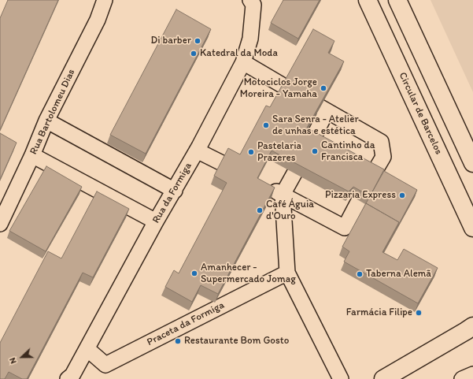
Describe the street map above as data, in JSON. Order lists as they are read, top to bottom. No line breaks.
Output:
{"streets":{"main road":["Circular de Barcelos"],"street":["Rua Bartolomeu Dias","Rua da Formiga","Praceta da Formiga"]},"crossings":[["Rua da Formiga","Praceta da Formiga"]],"places":["Di barber","Katedral da Moda","Motociclos Jorge Moreira - Yamaha","Sara Senra - Atelier de unhas e estética","Cantinho da Francisca","Pastelaria Prazeres","Pizzaria Express","Café Águia d'Ouro","Amanhecer - Supermercado Jomag","Taberna Alemã","Farmácia Filipe","Restaurante Bom Gosto"],"north":"left"}
